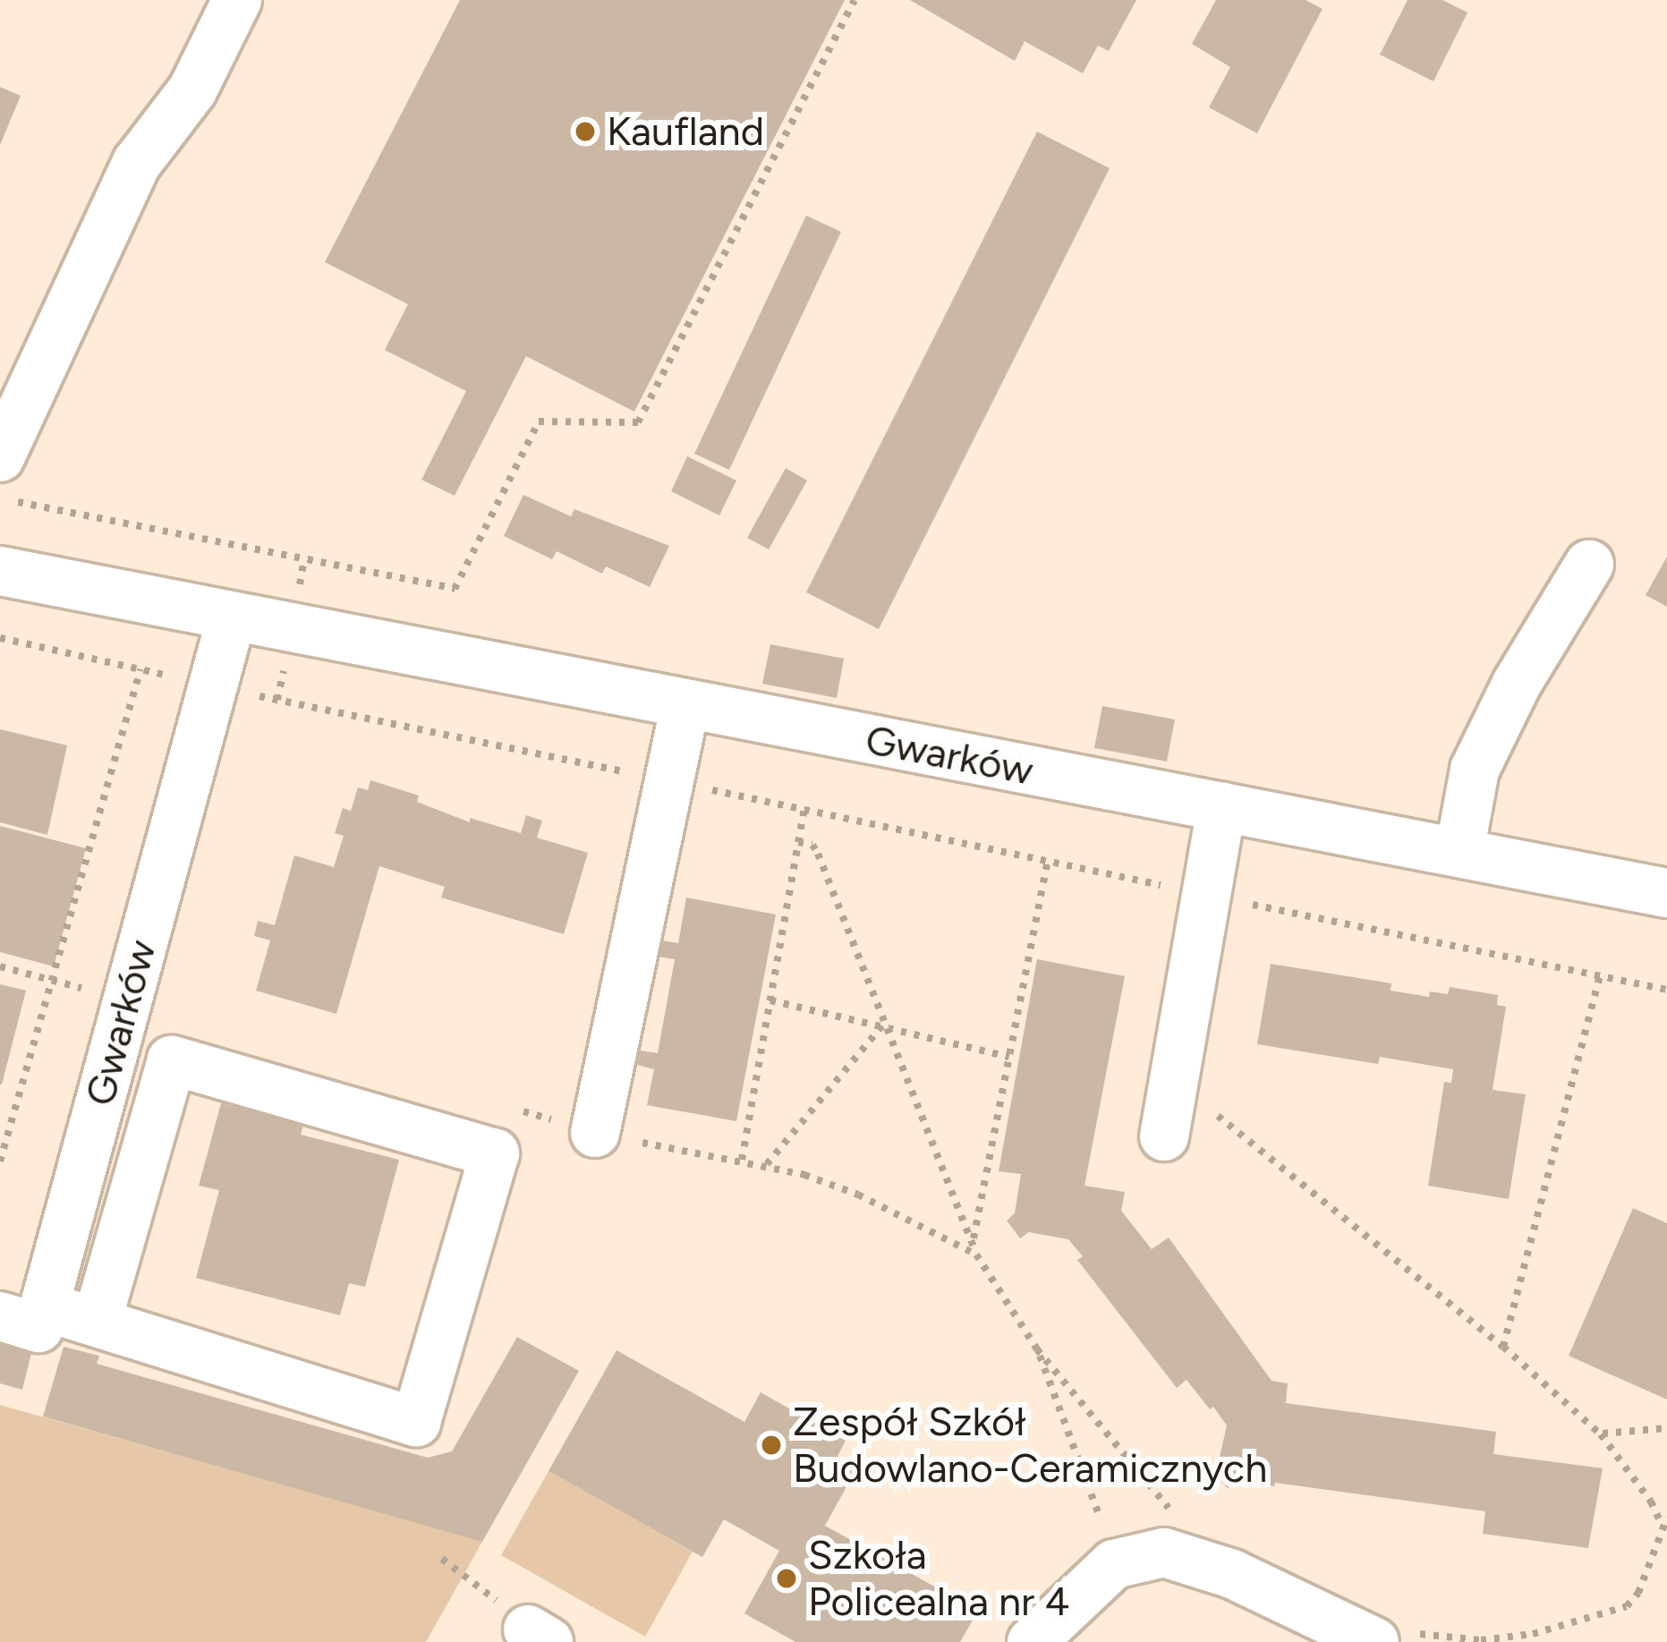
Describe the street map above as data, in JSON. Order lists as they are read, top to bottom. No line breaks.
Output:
{"streets":{"street":["Gwarków"]},"places":["Kaufland","Zespół Szkół Budowlano-Ceramicznych","Szkoła Policealna nr 4"]}
